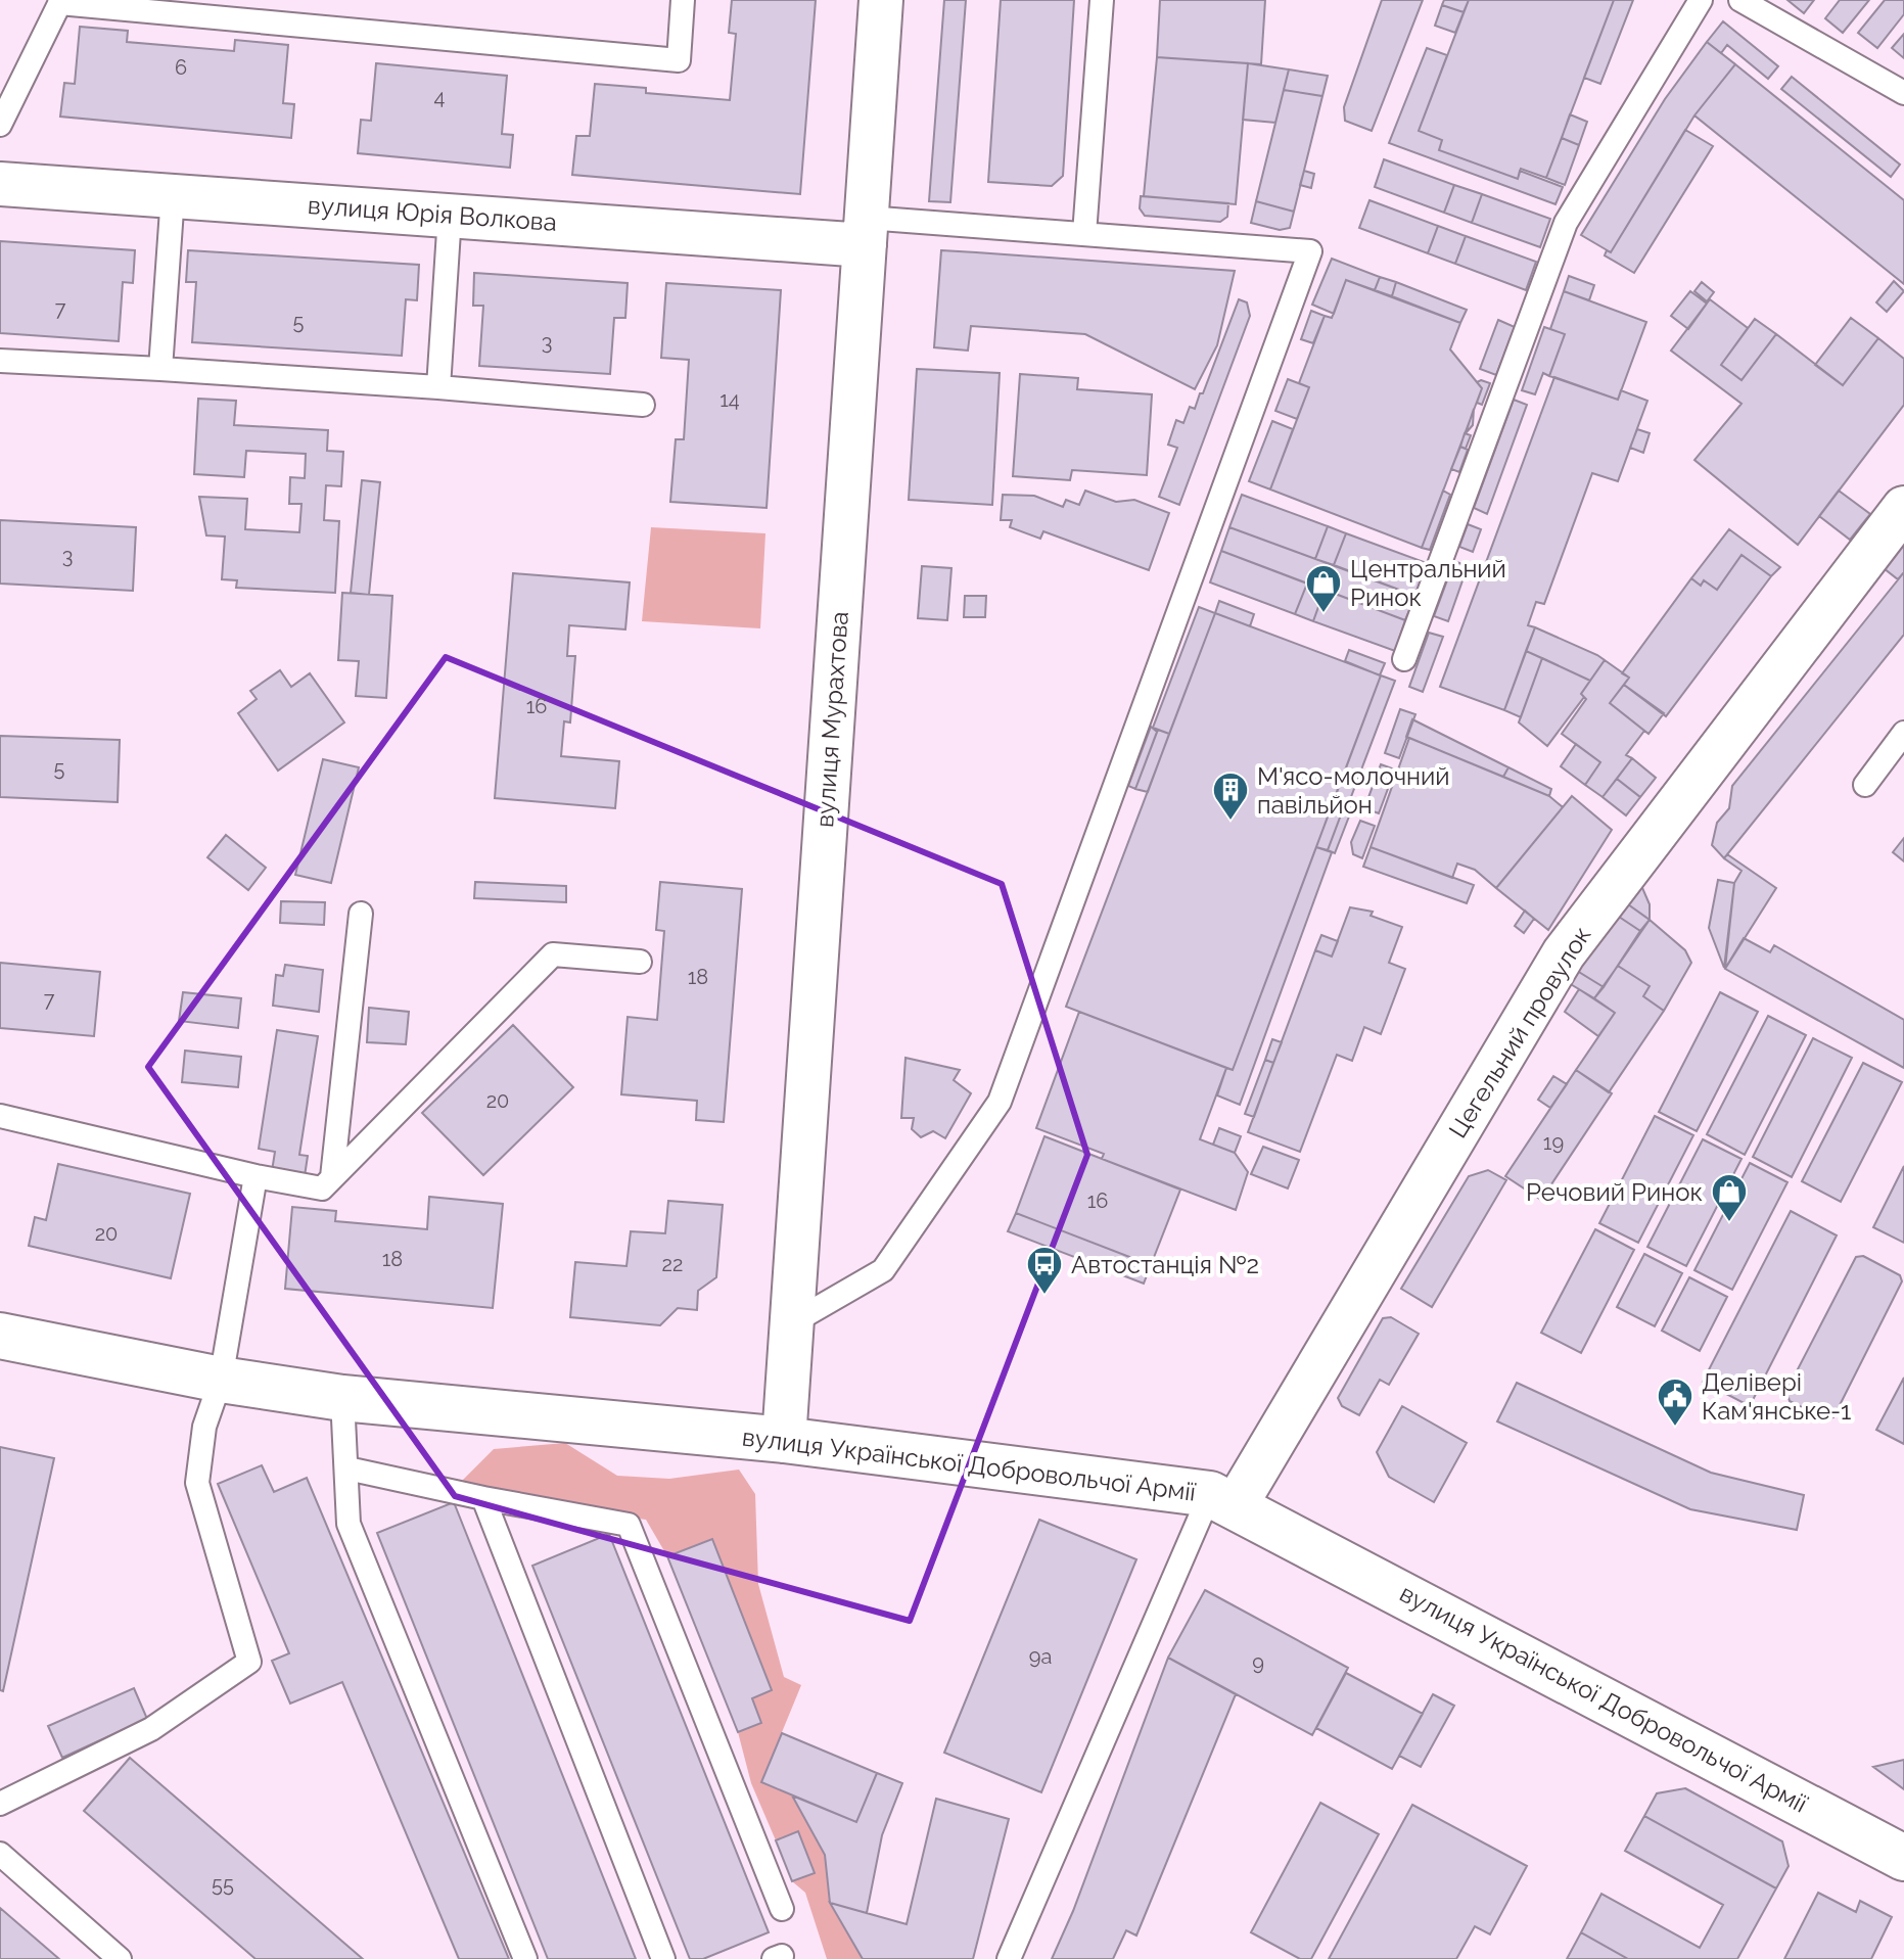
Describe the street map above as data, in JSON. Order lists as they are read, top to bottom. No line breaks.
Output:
{"streets":{"street":["вулиця Юрія Волкова","вулиця Мурахтова","Цегельний провулок","вулиця Української Добровольчої Армії"]},"crossings":[["вулиця Юрія Волкова","вулиця Мурахтова"],["вулиця Мурахтова","вулиця Української Добровольчої Армії"],["Цегельний провулок","вулиця Української Добровольчої Армії"]],"places":{"shop":["Центральний Ринок","Речовий Ринок"],"building":["М'ясо-молочний павільйон"],"bus stop":["Автостанція №2"],"public building":["Делівері Кам'янське-1"]},"house_numbers":["6","4","7","5","3","14","3","16","5","18","7","20","19","16","20","18","22","9а","9","55"]}
